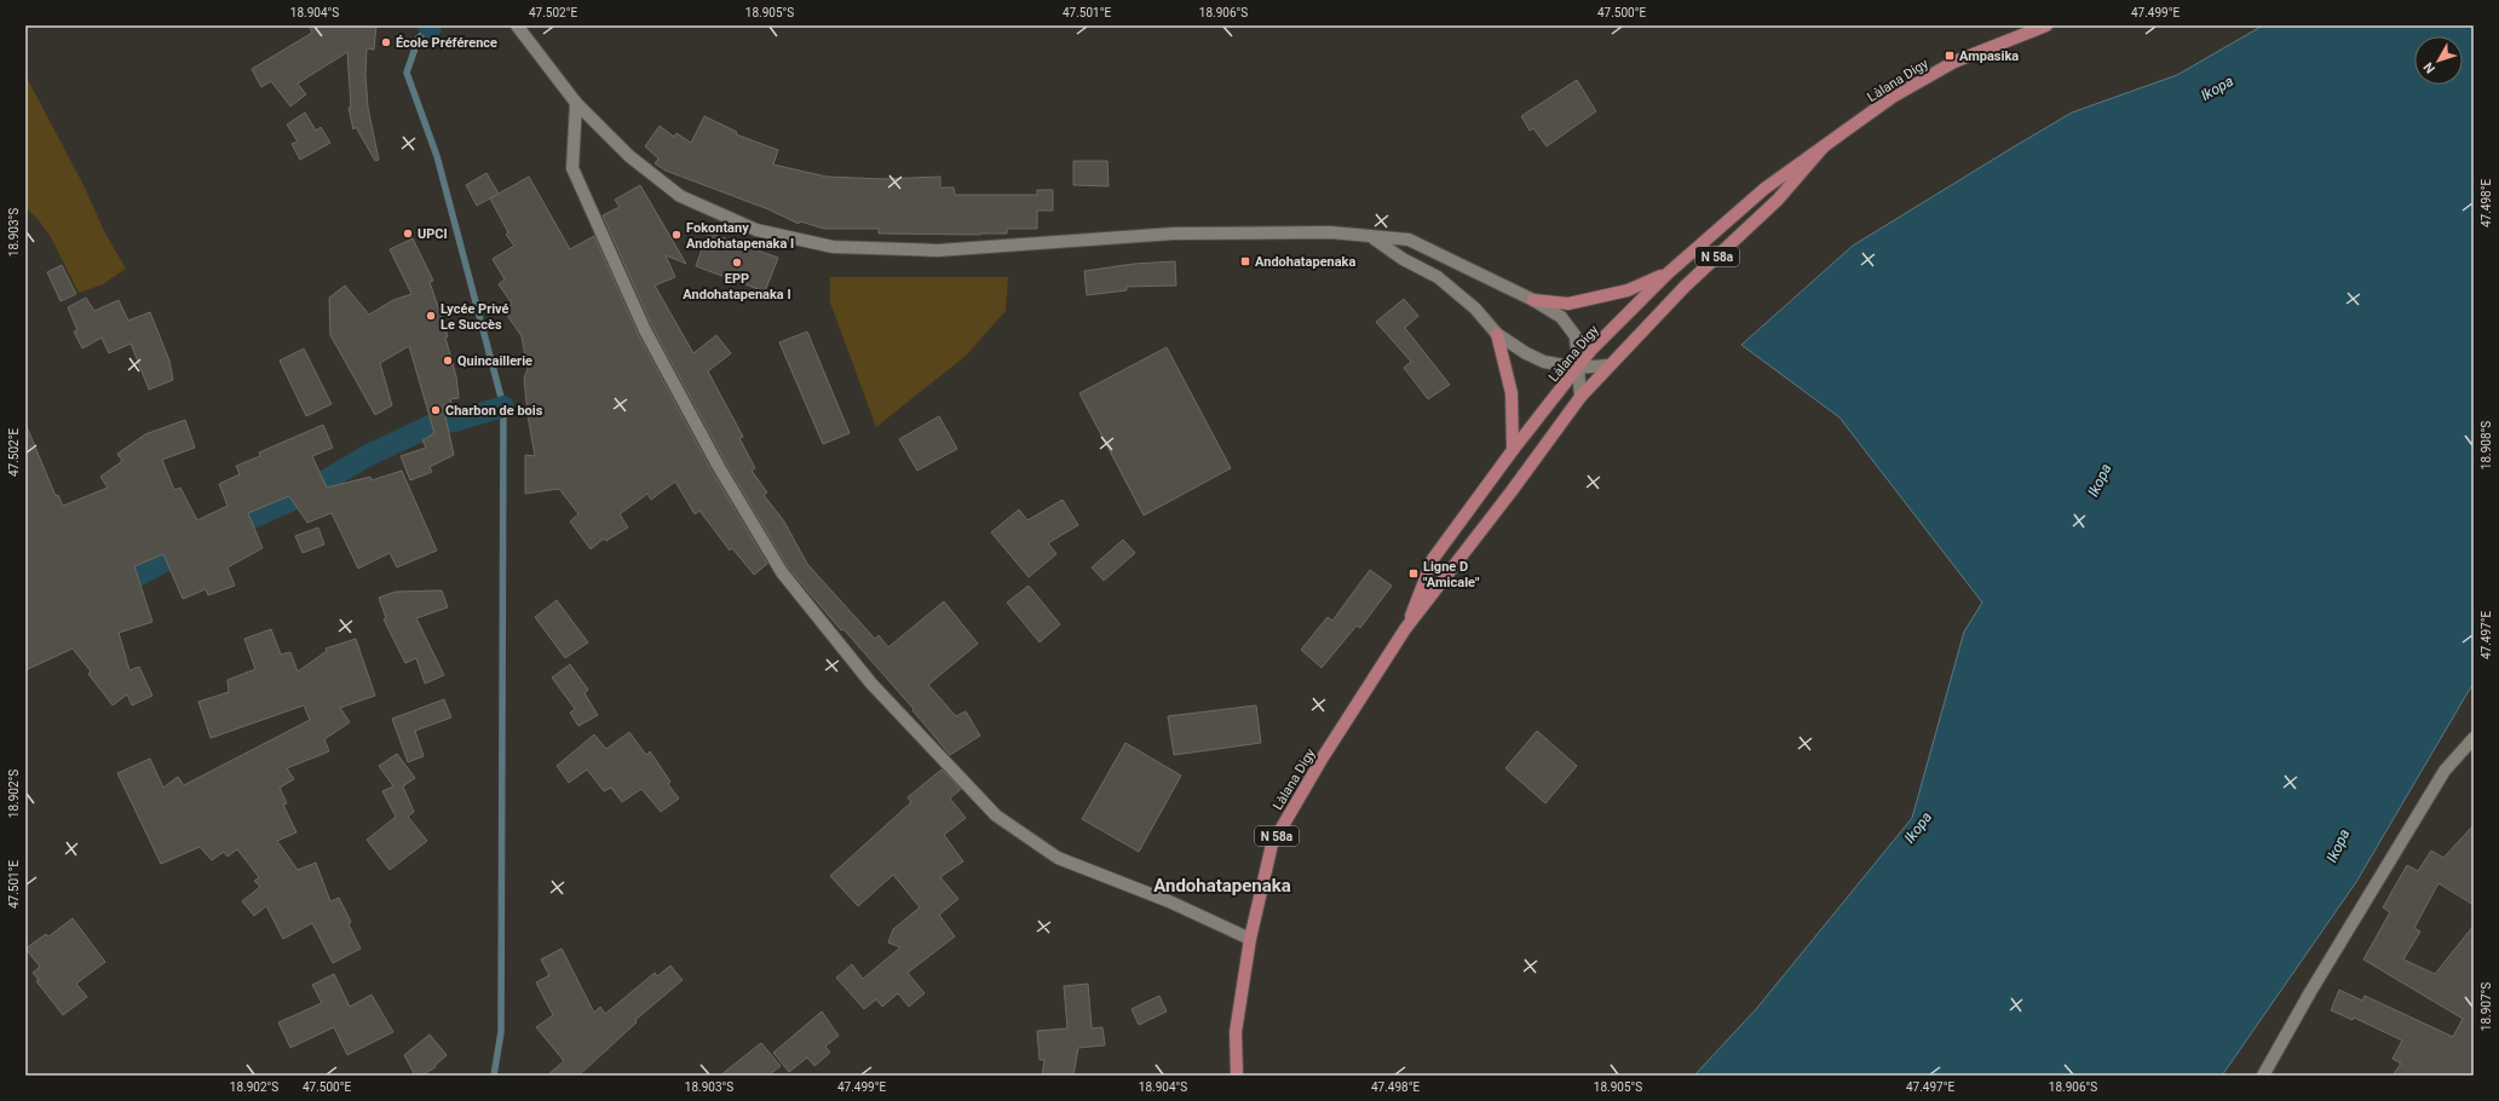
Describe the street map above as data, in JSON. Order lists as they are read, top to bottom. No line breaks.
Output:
{"streets":{"main road":["Làlana Digy","N 58a"]},"districts":["Andohatapenaka"],"water":["Ikopa"],"places":{"other":["École Préférence","UPCI","Fokontany Andohatapenaka I","EPP Andohatapenaka I","Lycée Privé Le Succès","Quincaillerie","Charbon de bois"],"transit":["Ampasika","Andohatapenaka","Ligne D \"Amicale\""]},"north":"bottom left","coordinates":["18.904°S","47.502°E","18.905°S","47.501°E","18.906°S","47.500°E","47.499°E","47.498°E","18.903°S","18.908°S","47.497°E","18.902°S","18.907°S"]}
